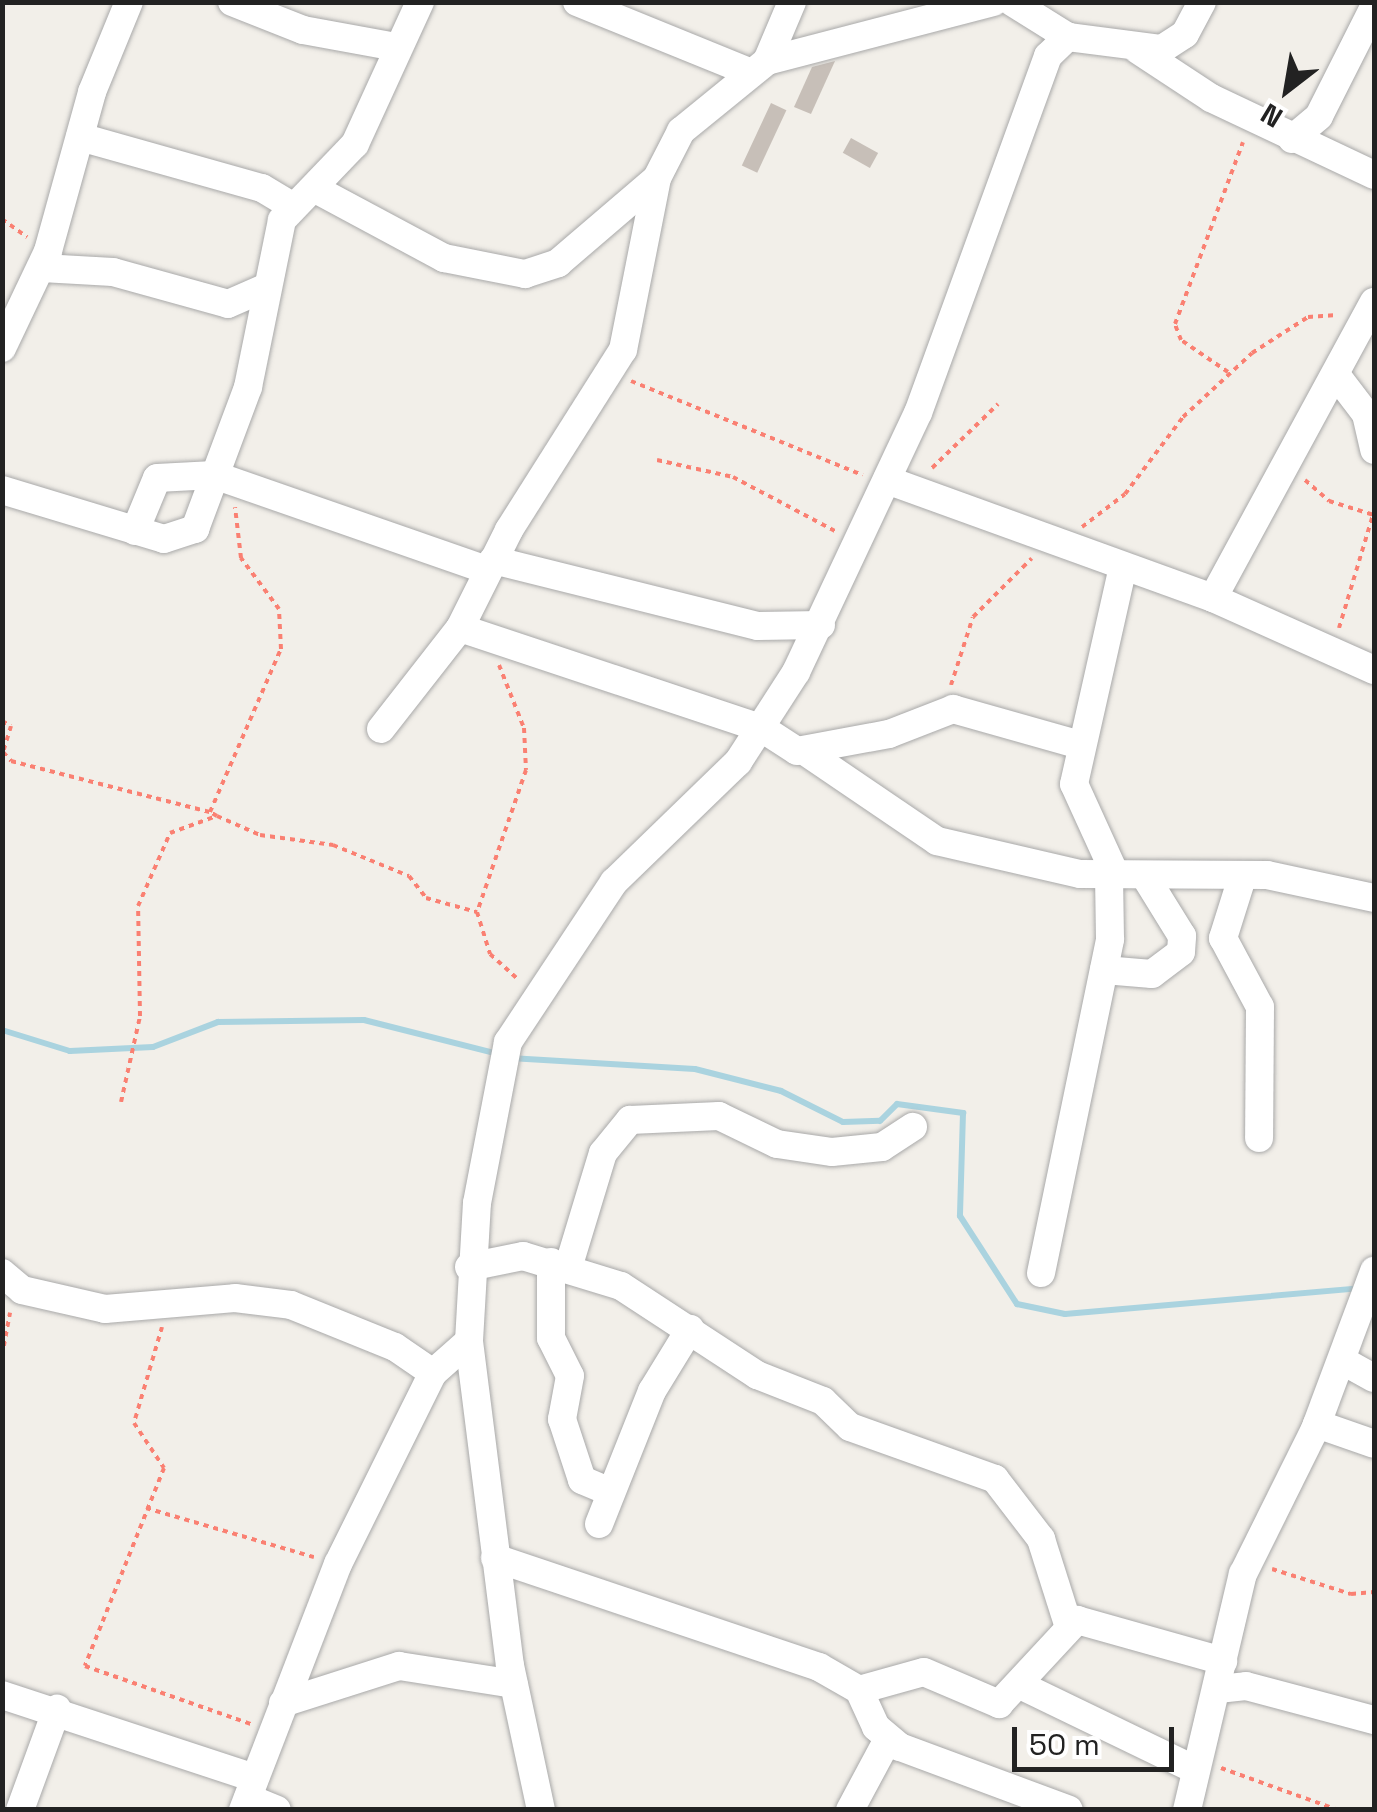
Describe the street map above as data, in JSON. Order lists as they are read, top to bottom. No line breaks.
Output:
{"scale_bar":"50 m","north":"bottom left"}
